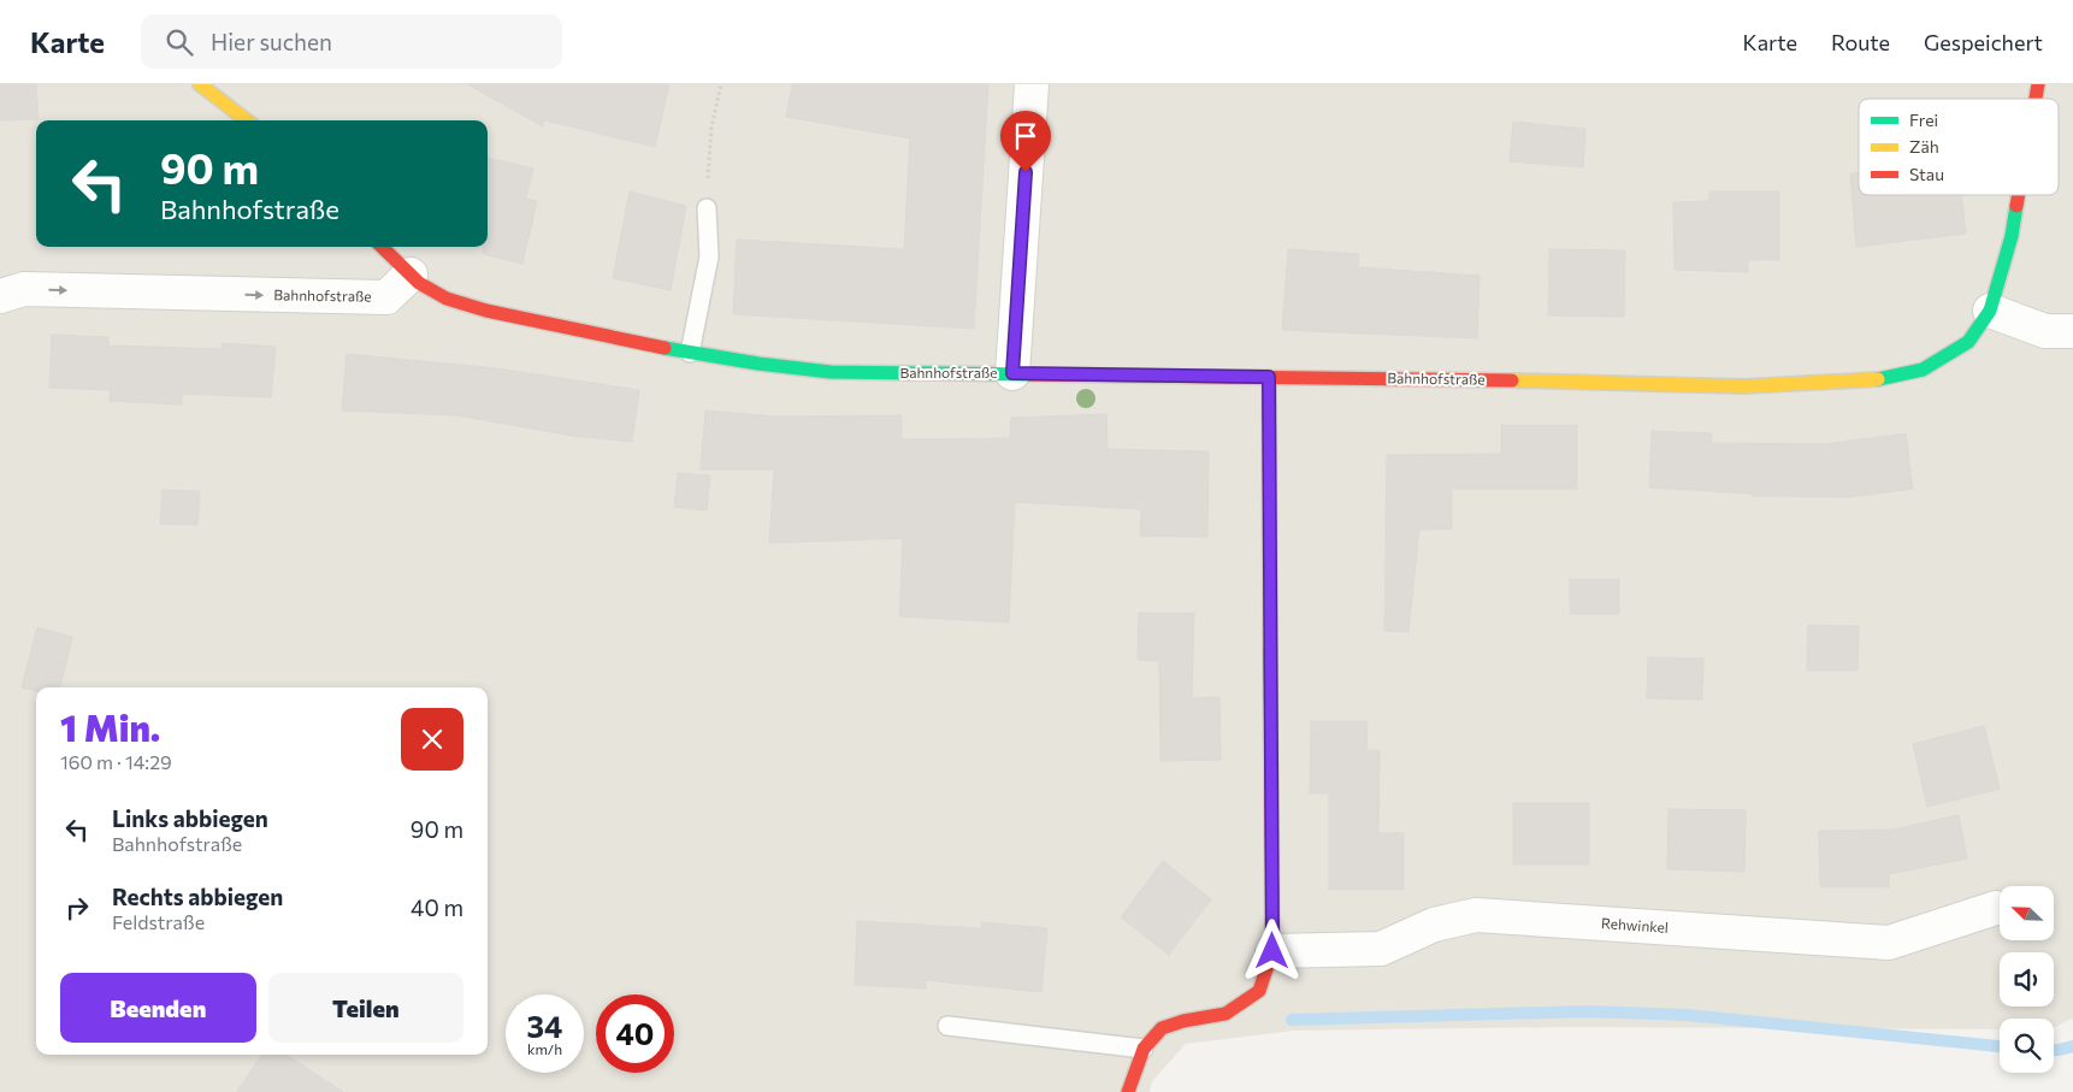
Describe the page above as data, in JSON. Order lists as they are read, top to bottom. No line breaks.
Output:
{"streets":{"main road":["Bahnhofstraße"],"street":["Rehwinkel"]},"legend":["Frei","Zäh","Stau"],"north":"top left","page":{"header":"Karte","search":"Hier suchen","nav":["Karte","Route","Gespeichert"],"turn":["90 m","Bahnhofstraße"],"heading":["1 Min.","160 m · 14:29"],"list":[{"name":"Links abbiegen","note":"Bahnhofstraße","value":"90 m"},{"name":"Rechts abbiegen","note":"Feldstraße","value":"40 m"}],"buttons":["Beenden","Teilen"],"speed":"34 km/h","limit":"40"}}
